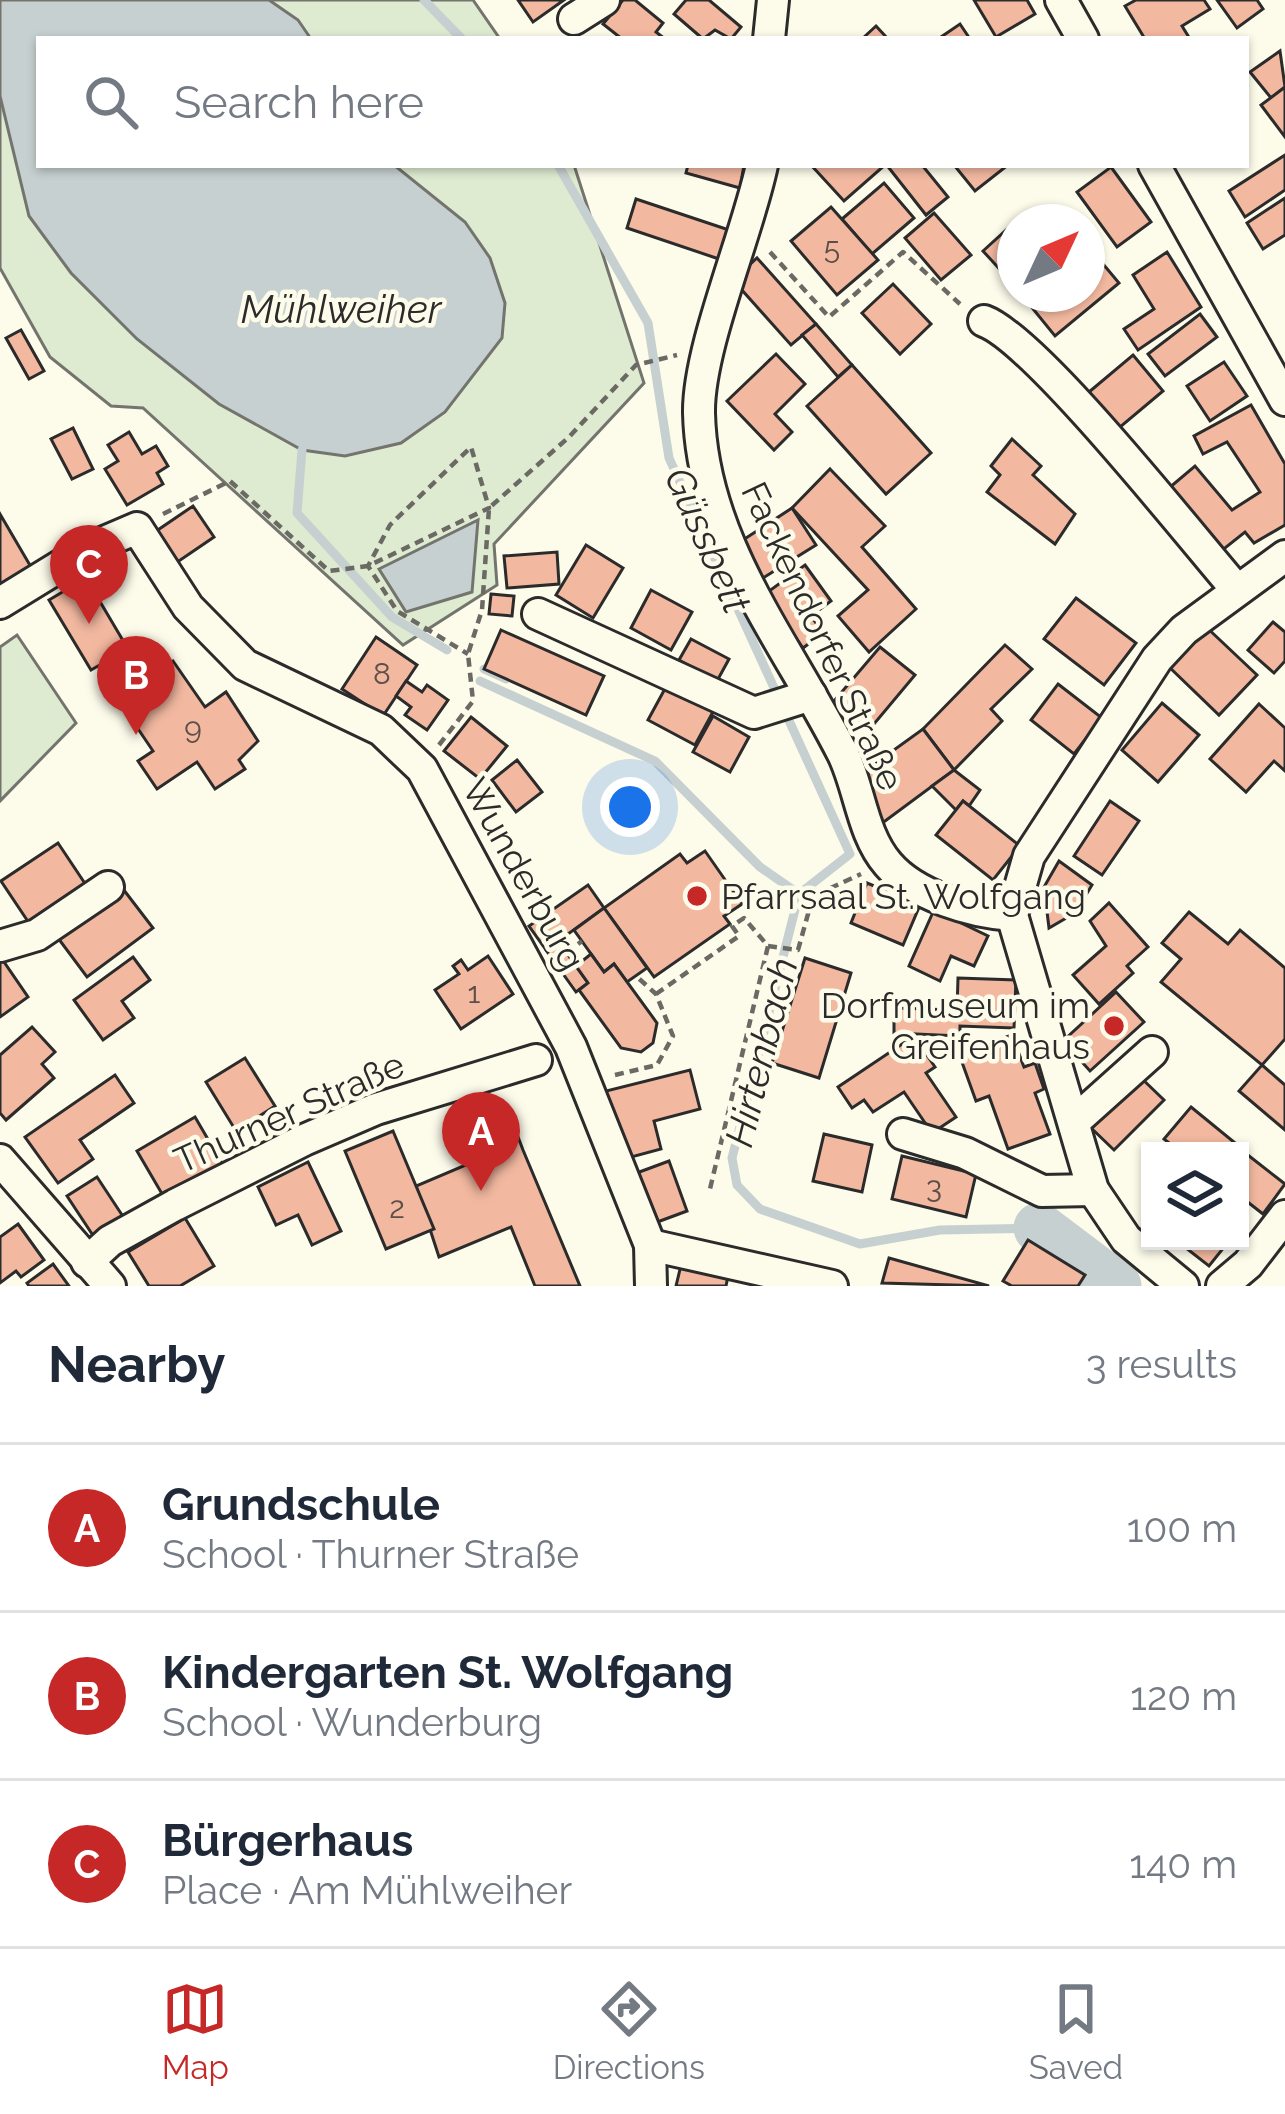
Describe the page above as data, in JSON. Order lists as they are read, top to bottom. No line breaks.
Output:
{"streets":{"street":["Fackendorfer Straße","Wunderburg","Thurner Straße"]},"water":["Mühlweiher","Güssbett","Hirtenbach"],"places":["Pfarrsaal St. Wolfgang","Dorfmuseum im Greifenhaus"],"house_numbers":["5","8","9","1","3","2"],"north":"top right","page":{"search":"Search here","pins":["C","B","A"],"heading":["Nearby","3 results"],"list":[{"mark":"A","name":"Grundschule","note":"School · Thurner Straße","value":"100 m"},{"mark":"B","name":"Kindergarten St. Wolfgang","note":"School · Wunderburg","value":"120 m"},{"mark":"C","name":"Bürgerhaus","note":"Place · Am Mühlweiher","value":"140 m"}],"nav":["Map","Directions","Saved"]}}
